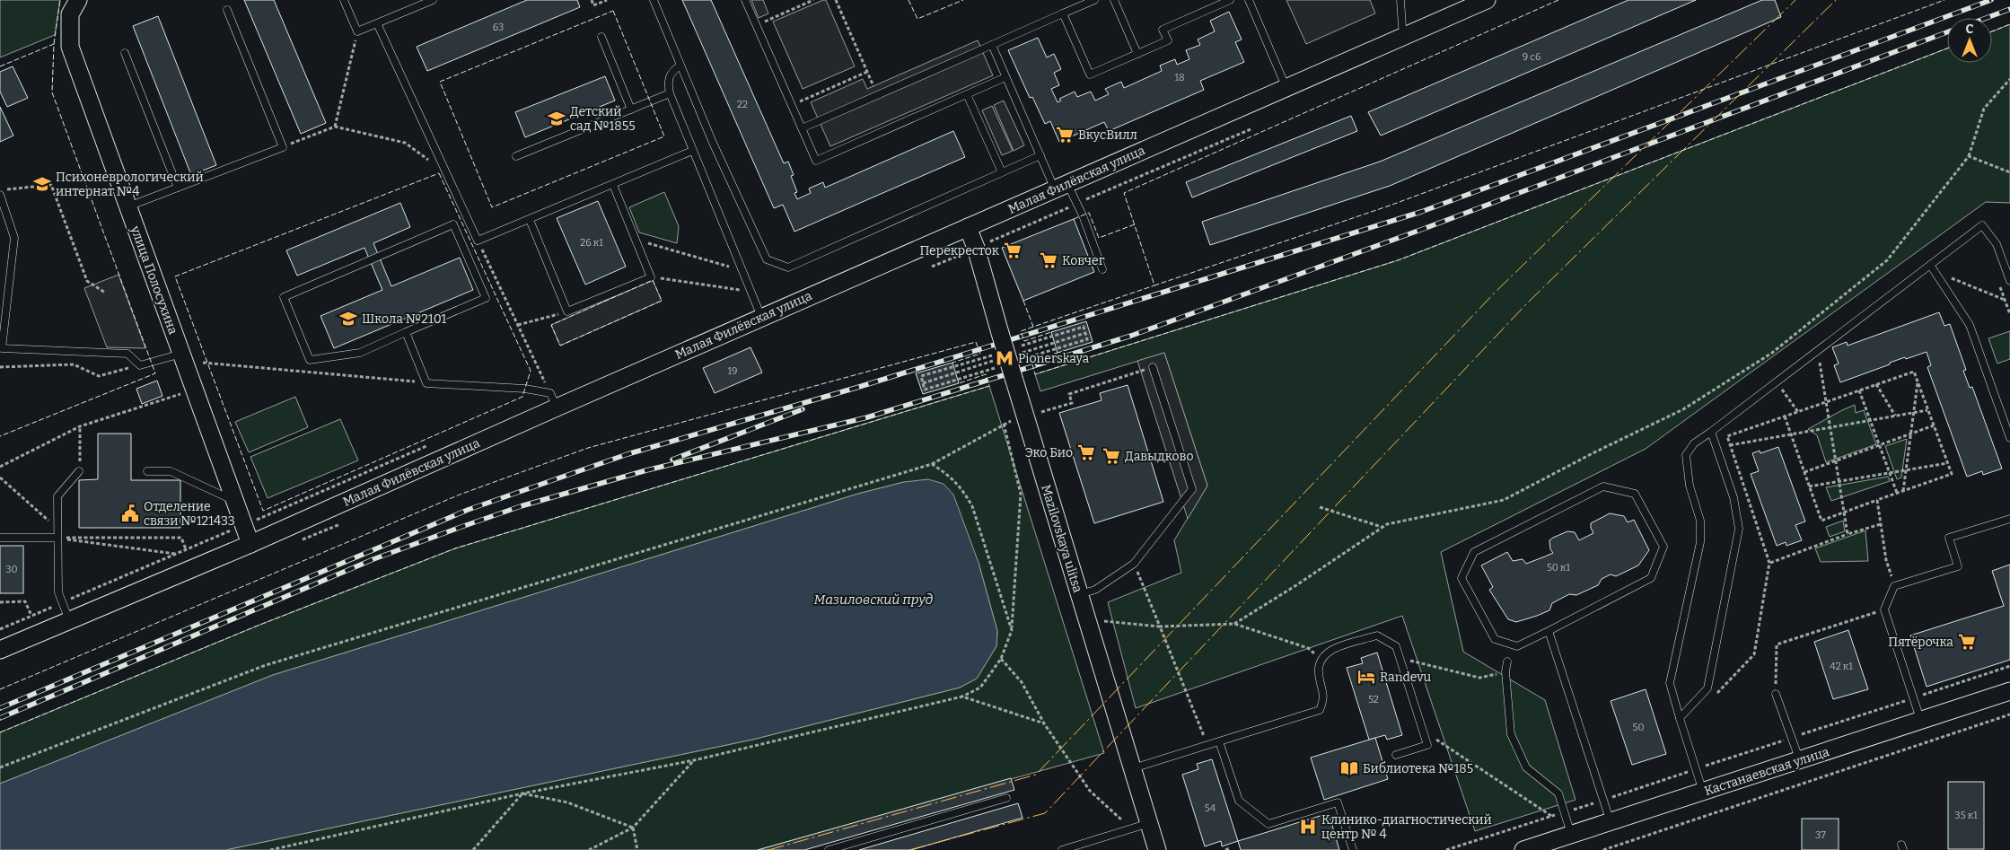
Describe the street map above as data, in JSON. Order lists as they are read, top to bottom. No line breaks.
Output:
{"streets":{"street":["Малая Филёвская улица","улица Полосухина","Mazilovskaya ulitsa","Кастанаевская улица"]},"crossings":[["Малая Филёвская улица","улица Полосухина"],["Малая Филёвская улица","Mazilovskaya ulitsa"]],"water":["Мазиловский пруд"],"places":{"school or university":["Детский сад №1855","Психоневрологический интернат №4","Школа №2101"],"supermarket":["ВкусВилл","Перекресток","Ковчег","Эко Био","Давыдково","Пятёрочка"],"metro station":["Pionerskaya"],"public building":["Отделение связи №121433"],"hotel":["Randevu"],"library":["Библиотека №185"],"hospital":["Клинико-диагностический центр № 4"]},"house_numbers":["63","9 с6","18","22","26 к1","19","50 к1","30","42 к1","52","50","54","35 к1","37"],"north":"top"}
